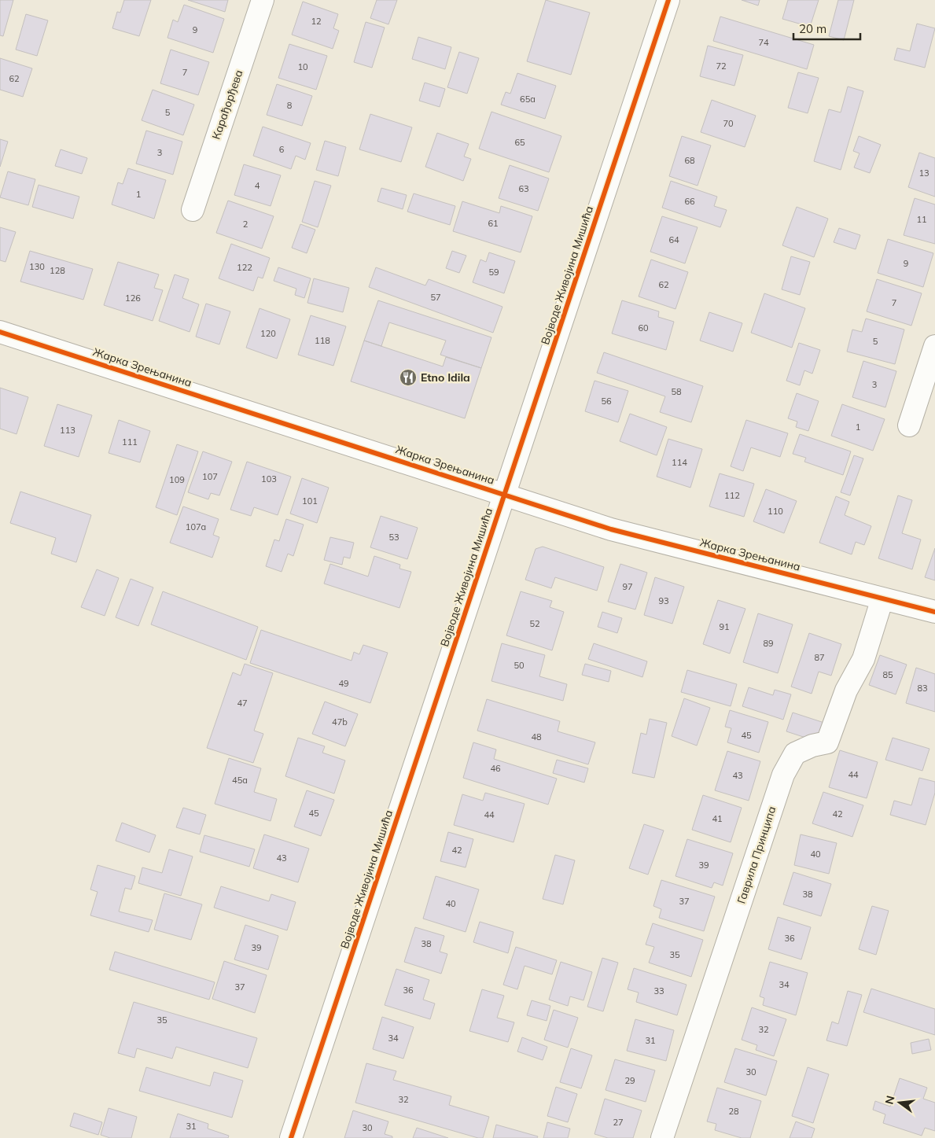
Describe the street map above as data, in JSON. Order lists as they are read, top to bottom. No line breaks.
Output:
{"streets":{"street":["Карађорђева","Војводе Живојина Мишића","Жарка Зрењанина","Гаврила Принципа"]},"crossings":[["Војводе Живојина Мишића","Жарка Зрењанина"],["Жарка Зрењанина","Гаврила Принципа"]],"places":{"restaurant":["Etno Idila"]},"house_numbers":["12","9","74","72","10","7","62","65a","8","5","70","65","6","3","68","13","4","63","1","66","11","61","2","64","9","130","122","128","59","62","57","126","7","60","120","118","5","3","58","56","1","113","111","114","107","103","109","112","101","110","107a","53","97","93","52","91","89","87","50","85","49","83","47","47b","45","48","46","44","43","45a","45","42","44","41","42","40","43","39","38","37","40","36","38","39","35","34","37","36","33","35","32","34","31","30","29","32","28","27","31","30"],"scale_bar":"20 m","north":"left"}
